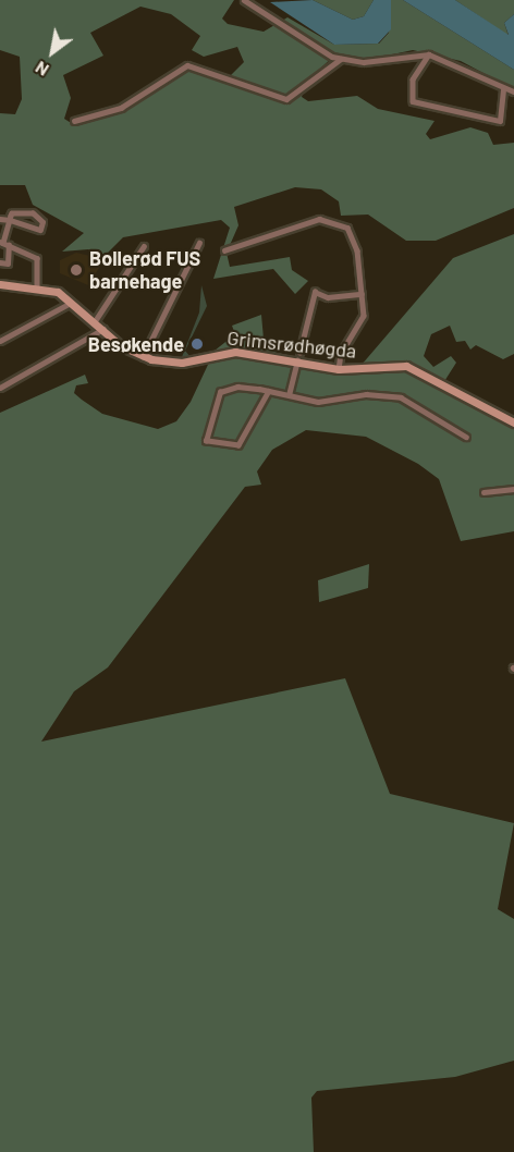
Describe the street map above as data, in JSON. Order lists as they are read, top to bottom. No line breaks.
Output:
{"streets":{"main road":["Grimsrødhøgda"]},"places":["Bollerød FUS barnehage","Besøkende"],"north":"bottom left"}
